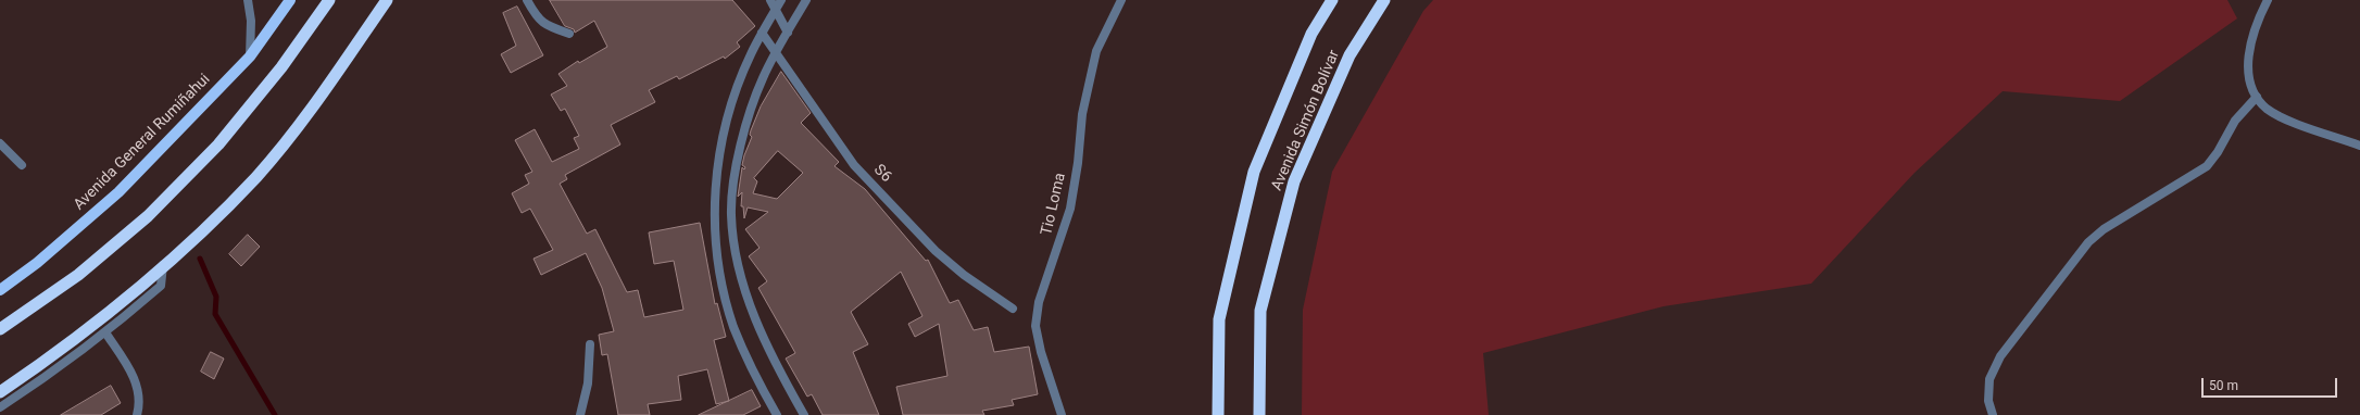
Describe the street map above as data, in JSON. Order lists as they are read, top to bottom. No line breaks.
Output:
{"streets":{"highway":["Avenida Simón Bolívar"],"main road":["Avenida General Rumiñahui"],"street":["S6","Tio Loma"]},"scale_bar":"50 m"}
